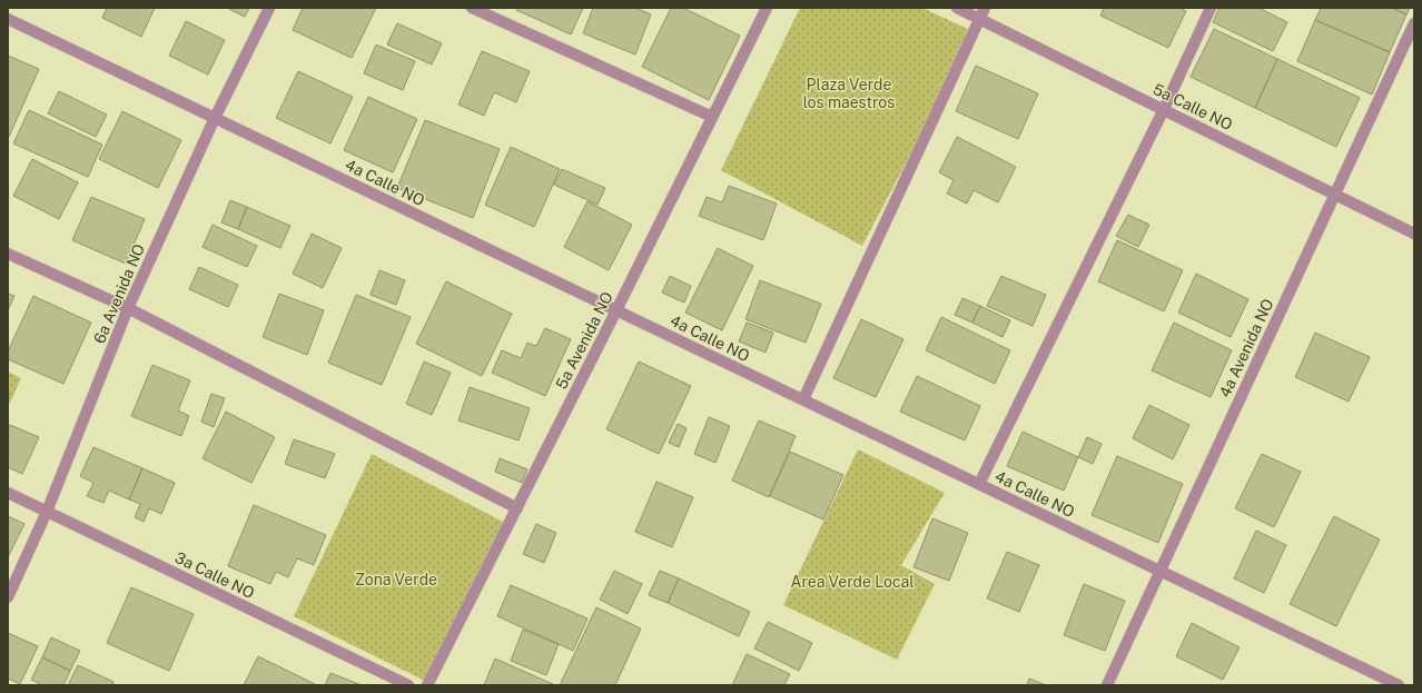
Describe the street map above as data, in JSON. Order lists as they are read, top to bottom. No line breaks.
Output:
{"streets":{"street":["5a Calle NO","4a Calle NO","6a Avenida NO","5a Avenida NO","4a Avenida NO","3a Calle NO"]},"crossings":[["5a Calle NO","4a Avenida NO"],["4a Calle NO","6a Avenida NO"],["4a Calle NO","5a Avenida NO"],["4a Calle NO","4a Avenida NO"],["6a Avenida NO","3a Calle NO"]],"parks":["Plaza Verde los maestros","Zona Verde","Area Verde Local"]}
